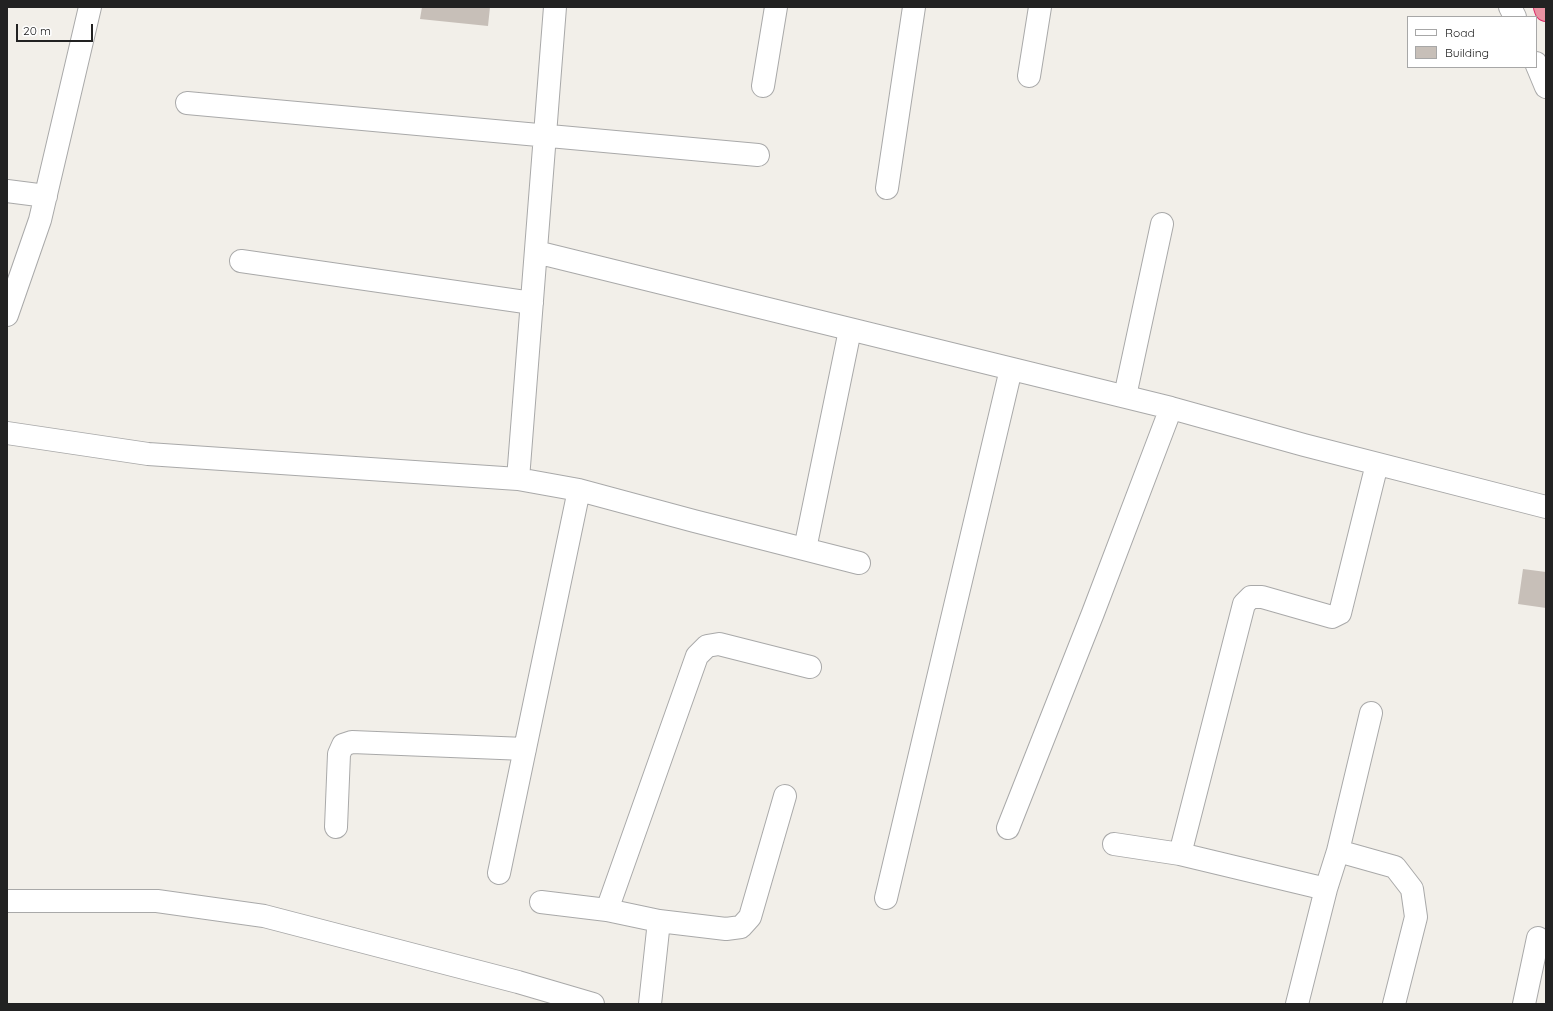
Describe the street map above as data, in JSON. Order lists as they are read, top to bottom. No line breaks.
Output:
{"legend":["Road","Building"],"scale_bar":"20 m"}
